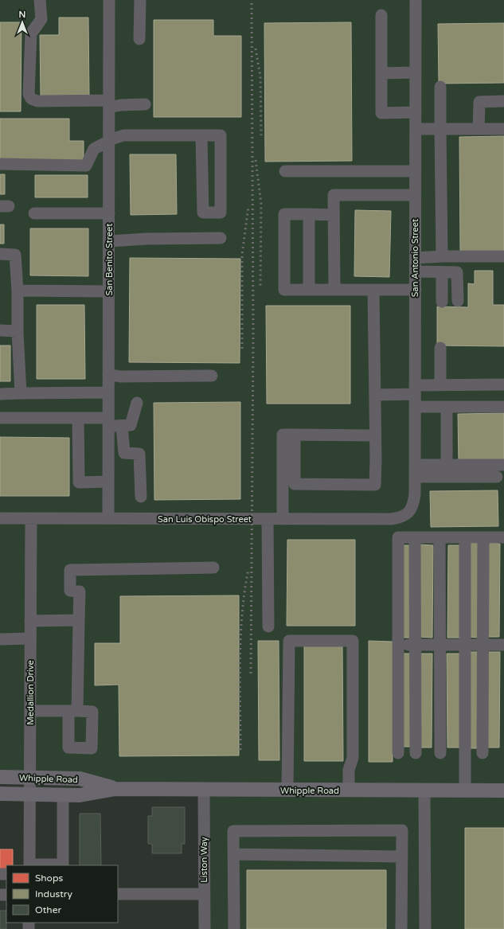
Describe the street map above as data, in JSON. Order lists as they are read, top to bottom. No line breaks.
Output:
{"streets":{"main road":["Whipple Road"],"street":["San Antonio Street","San Benito Street","San Luis Obispo Street","Medallion Drive","Liston Way"]},"crossings":[["San Antonio Street","San Luis Obispo Street"],["San Benito Street","San Luis Obispo Street"],["San Luis Obispo Street","Medallion Drive"],["Medallion Drive","Whipple Road"],["Whipple Road","Liston Way"]],"legend":["Shops","Industry","Other"],"north":"top"}
